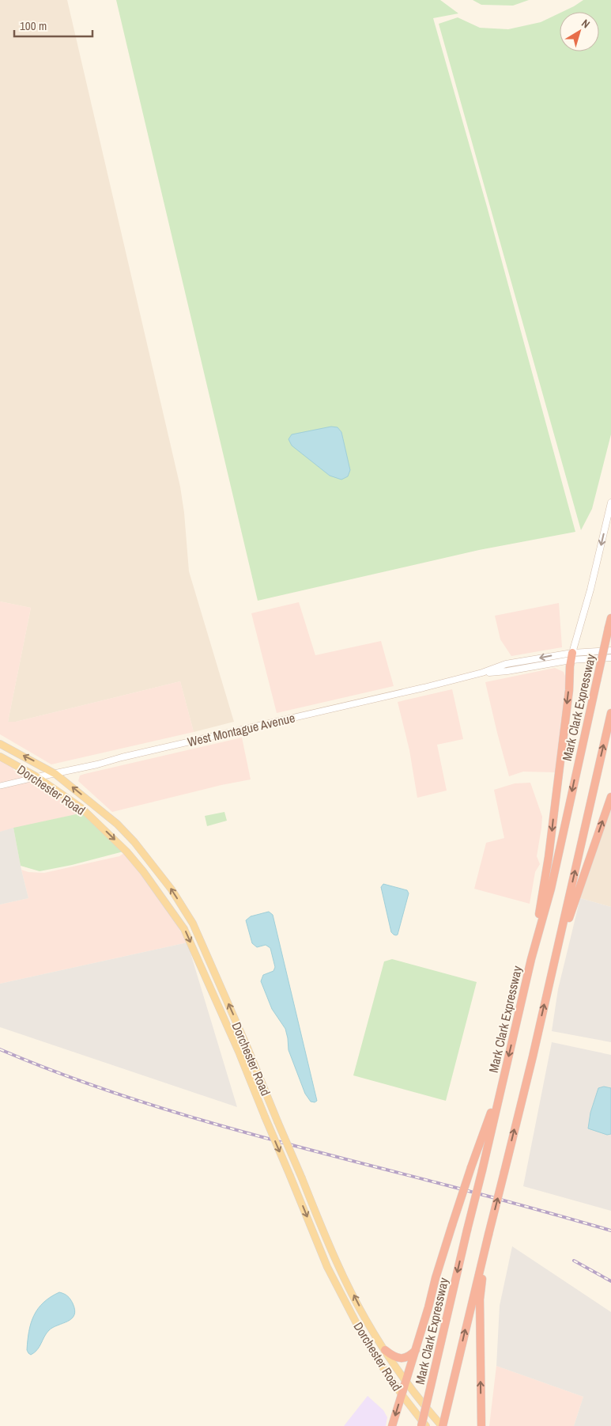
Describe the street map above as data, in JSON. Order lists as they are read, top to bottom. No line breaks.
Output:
{"streets":{"highway":["Mark Clark Expressway"],"main road":["West Montague Avenue","Dorchester Road"]},"crossings":[["West Montague Avenue","Dorchester Road"]],"scale_bar":"100 m","north":"top right"}
